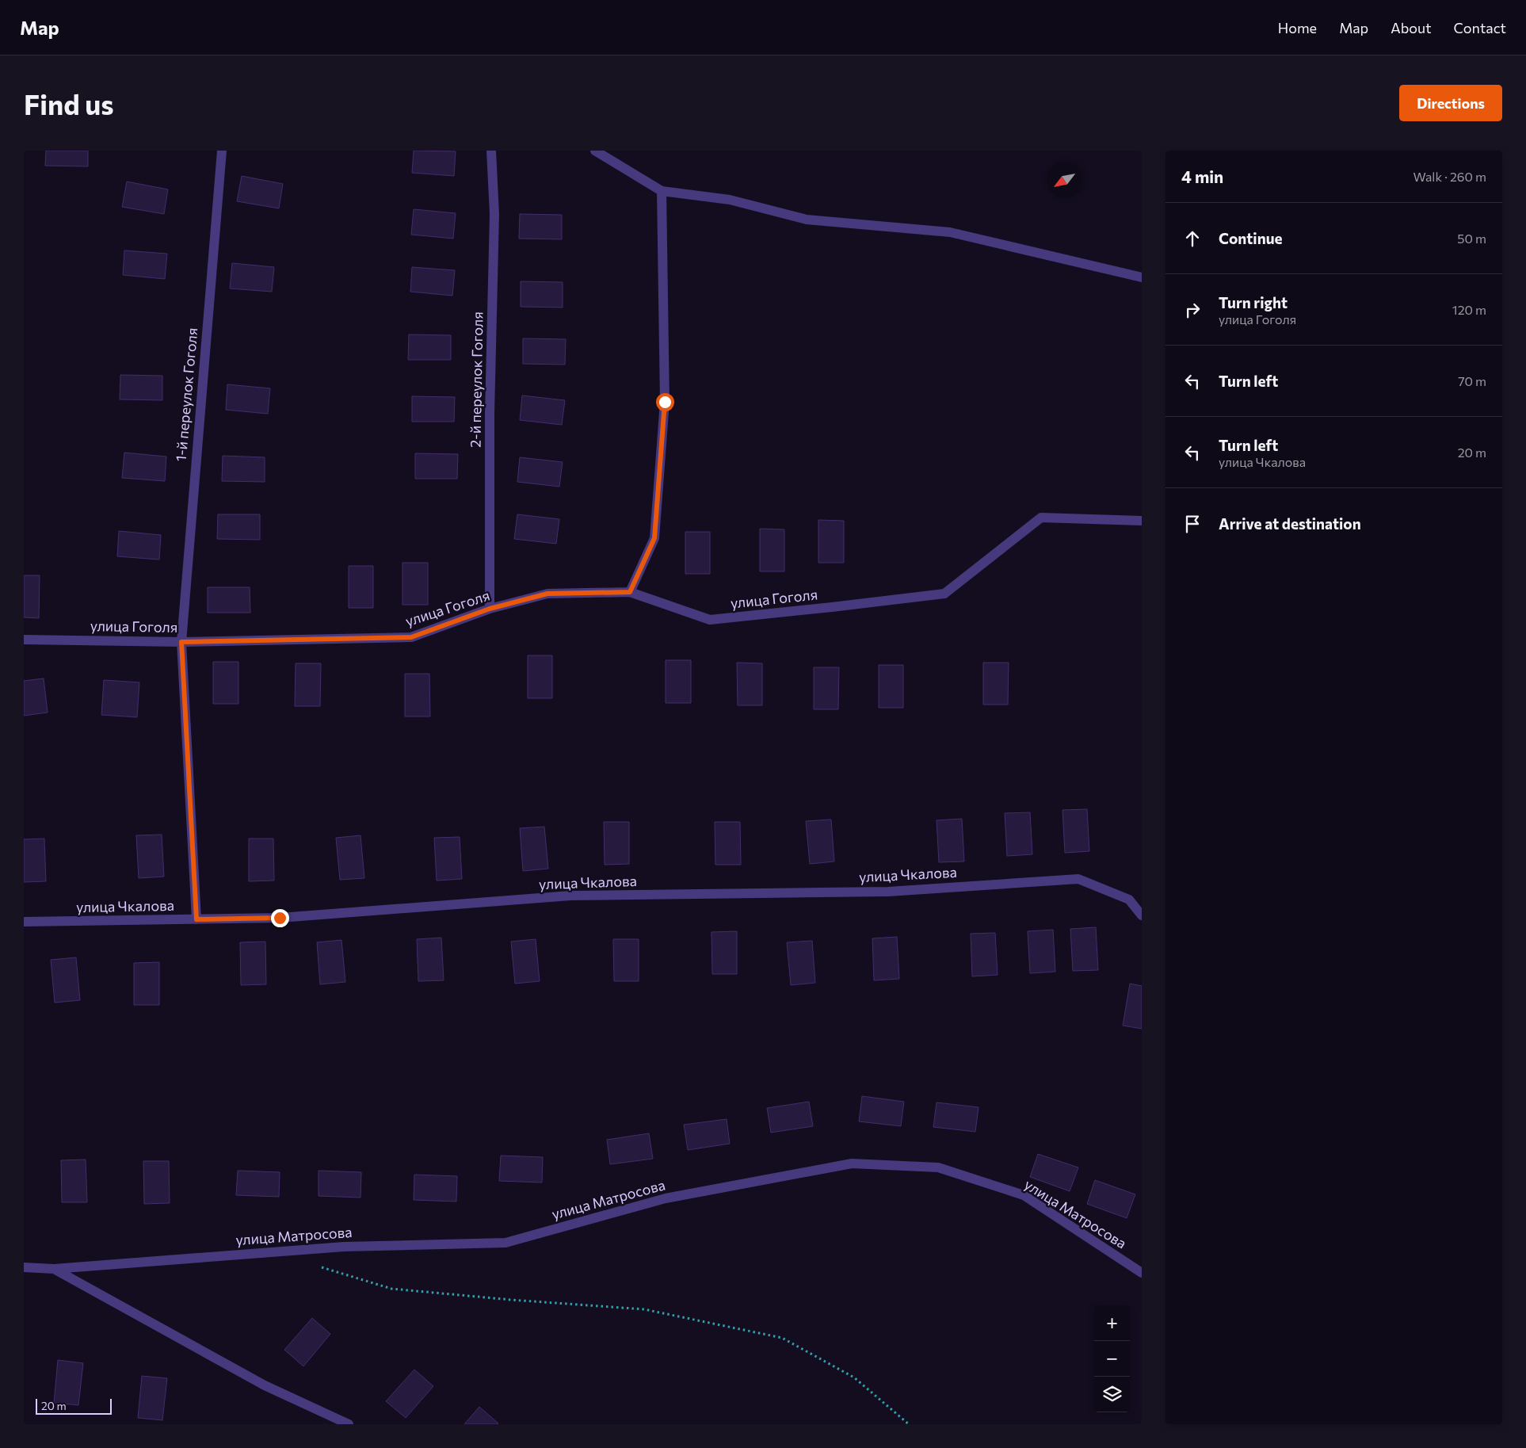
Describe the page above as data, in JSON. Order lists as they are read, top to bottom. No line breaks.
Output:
{"streets":{"street":["2-й переулок Гоголя","1-й переулок Гоголя","улица Гоголя","улица Чкалова","улица Матросова"]},"crossings":[["2-й переулок Гоголя","улица Гоголя"],["1-й переулок Гоголя","улица Гоголя"],["1-й переулок Гоголя","улица Чкалова"]],"scale_bar":"20 m","north":"bottom left","page":{"header":"Map","nav":["Home","Map","About","Contact"],"buttons":"Directions","title":"Find us","heading":["4 min","Walk · 260 m"],"list":[["Continue","50 m"],["Turn right","улица Гоголя","120 m"],["Turn left","70 m"],["Turn left","улица Чкалова","20 m"],"Arrive at destination"],"map_buttons":["+","−"],"scale":"20 m"}}
